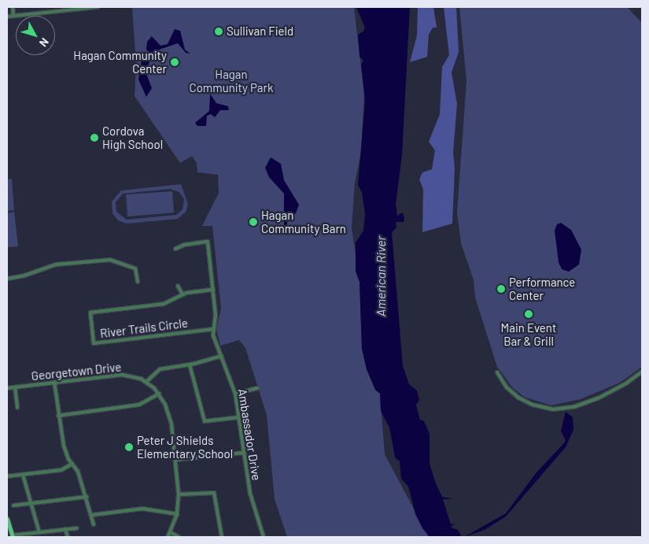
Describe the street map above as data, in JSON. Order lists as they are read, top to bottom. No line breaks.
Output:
{"streets":{"street":["River Trails Circle","Georgetown Drive","Ambassador Drive"]},"crossings":[["River Trails Circle","Ambassador Drive"]],"water":["American River"],"parks":["Hagan Community Park"],"places":["Sullivan Field","Hagan Community Center","Cordova High School","Hagan Community Barn","Performance Center","Main Event Bar & Grill","Peter J Shields Elementary School"],"north":"bottom right"}
